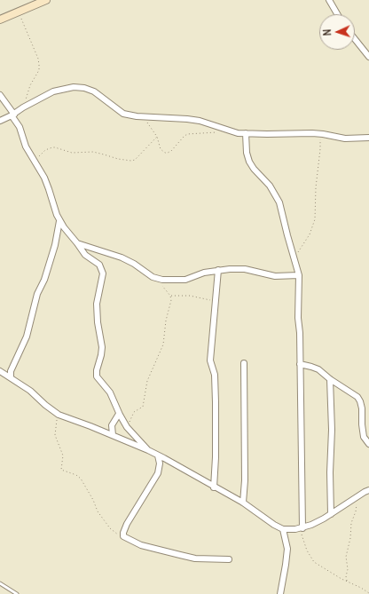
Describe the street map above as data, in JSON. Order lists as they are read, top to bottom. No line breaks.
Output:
{"north":"left"}
